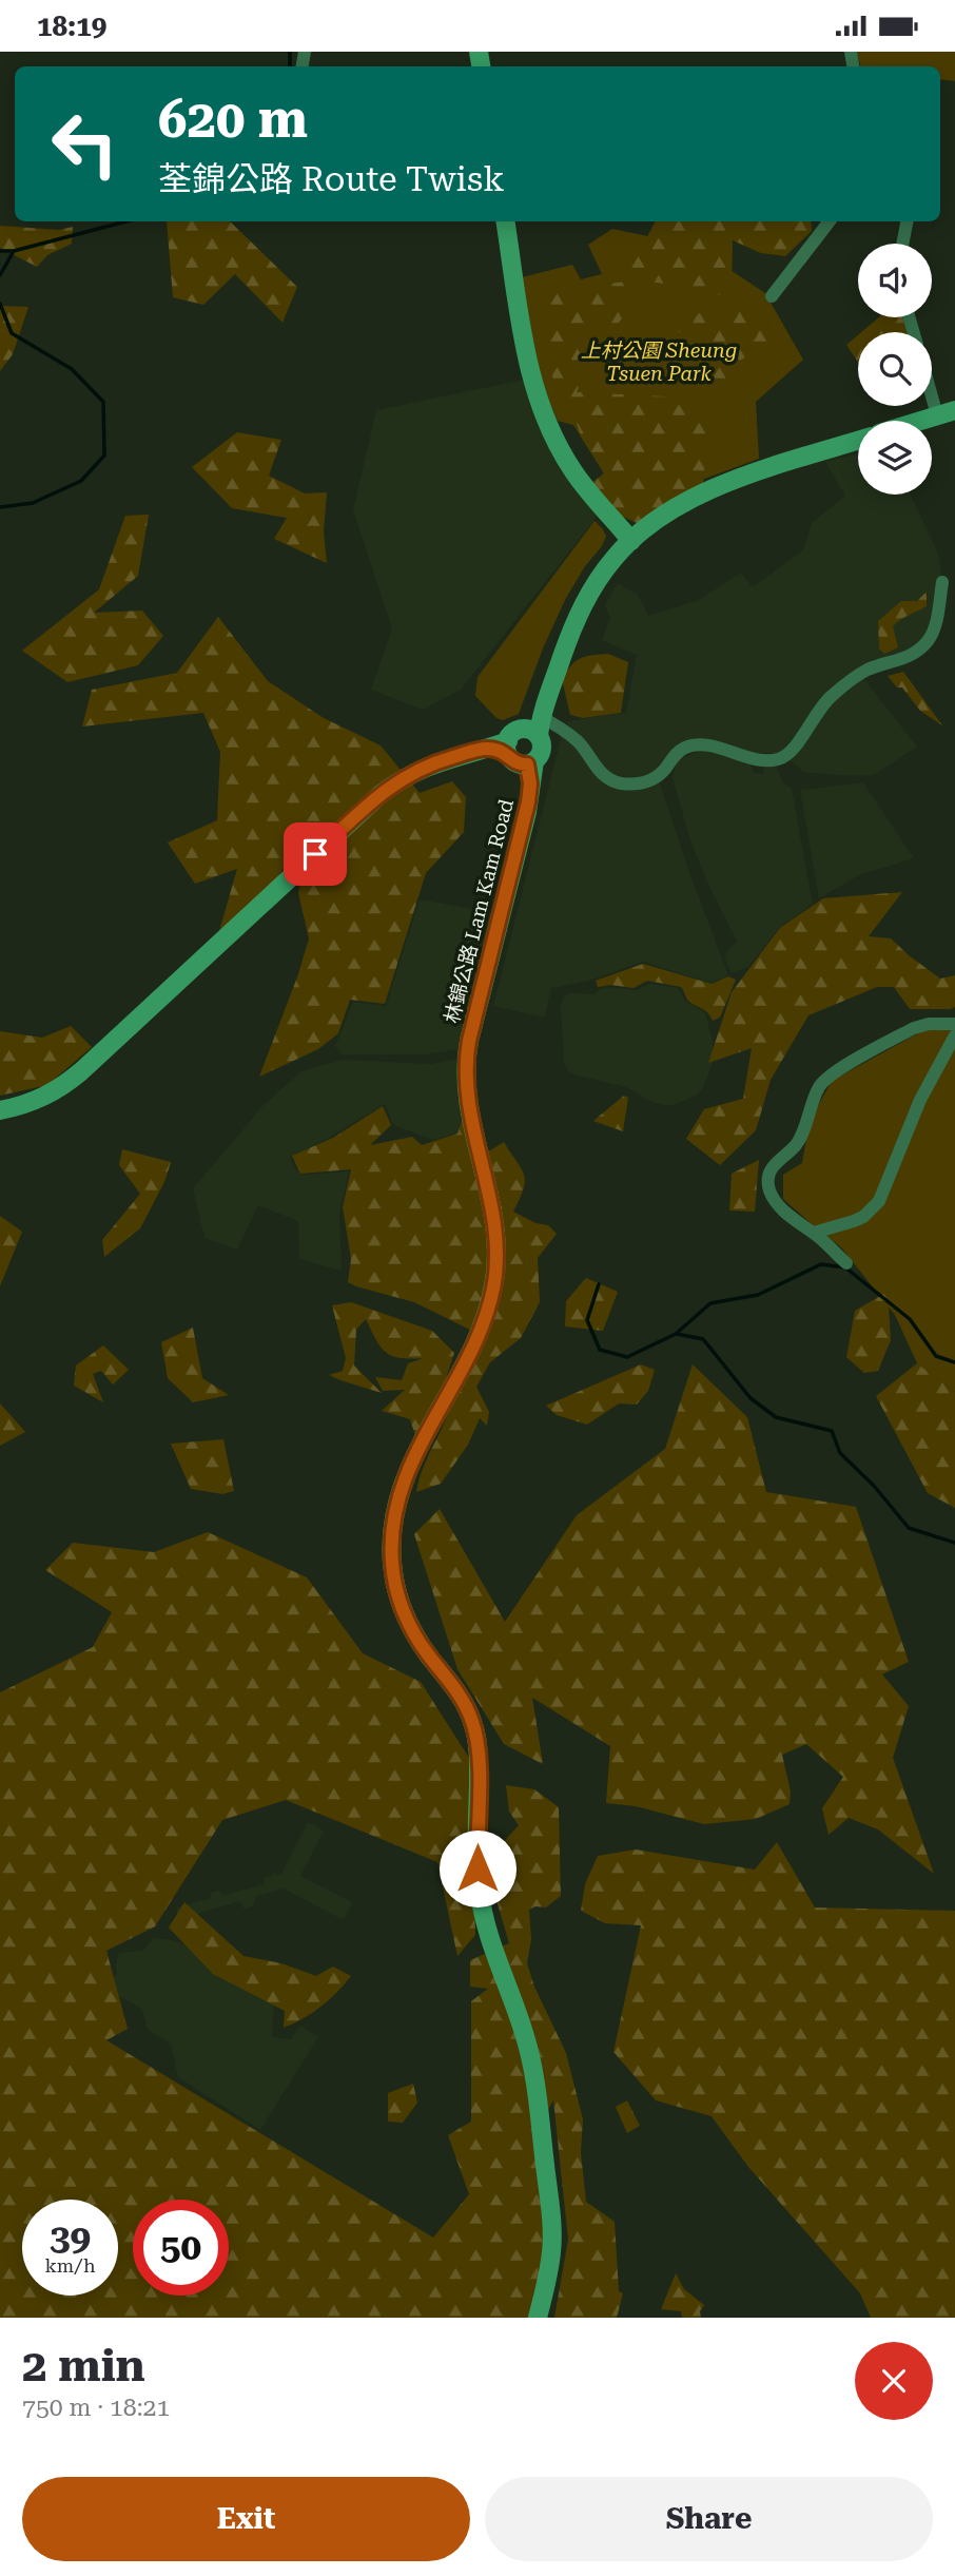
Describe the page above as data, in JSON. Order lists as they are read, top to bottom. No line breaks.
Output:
{"streets":{"main road":["林錦公路 Lam Kam Road"]},"parks":["上村公園 Sheung Tsuen Park"],"page":{"status":"18:19","turn":["620 m","荃錦公路 Route Twisk"],"speed":"39 km/h","limit":"50","heading":["2 min","750 m · 18:21"],"buttons":["Exit","Share"]}}
